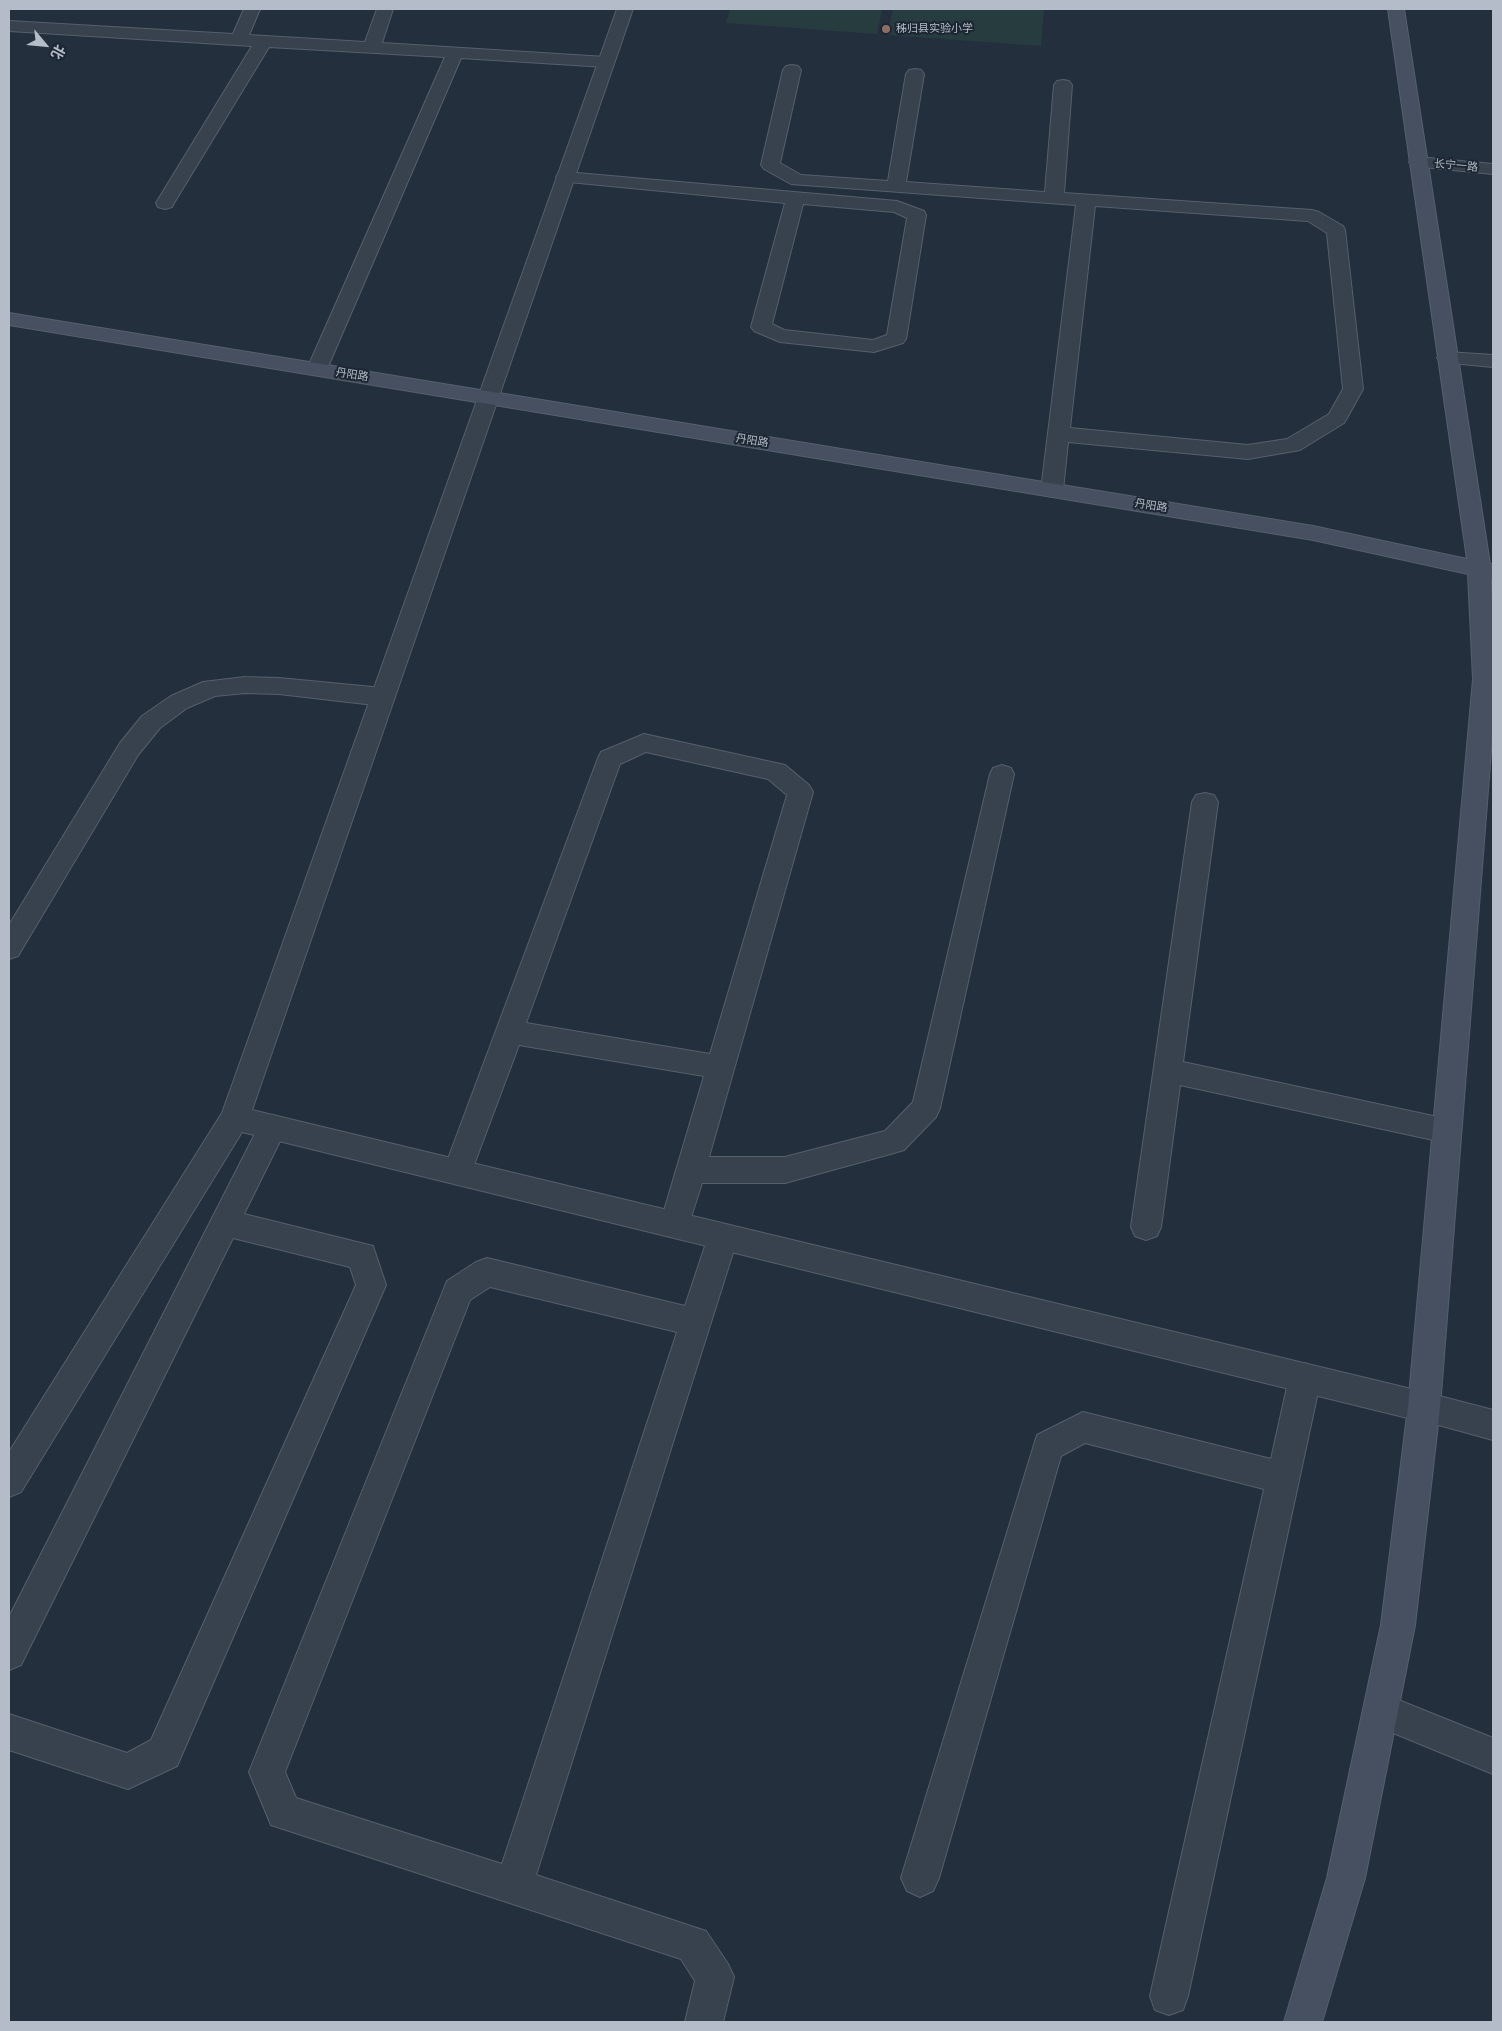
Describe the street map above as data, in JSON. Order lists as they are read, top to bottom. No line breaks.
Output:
{"streets":{"main road":["丹阳路"],"street":["长宁一路"]},"places":["秭归县实验小学"],"north":"bottom right"}
